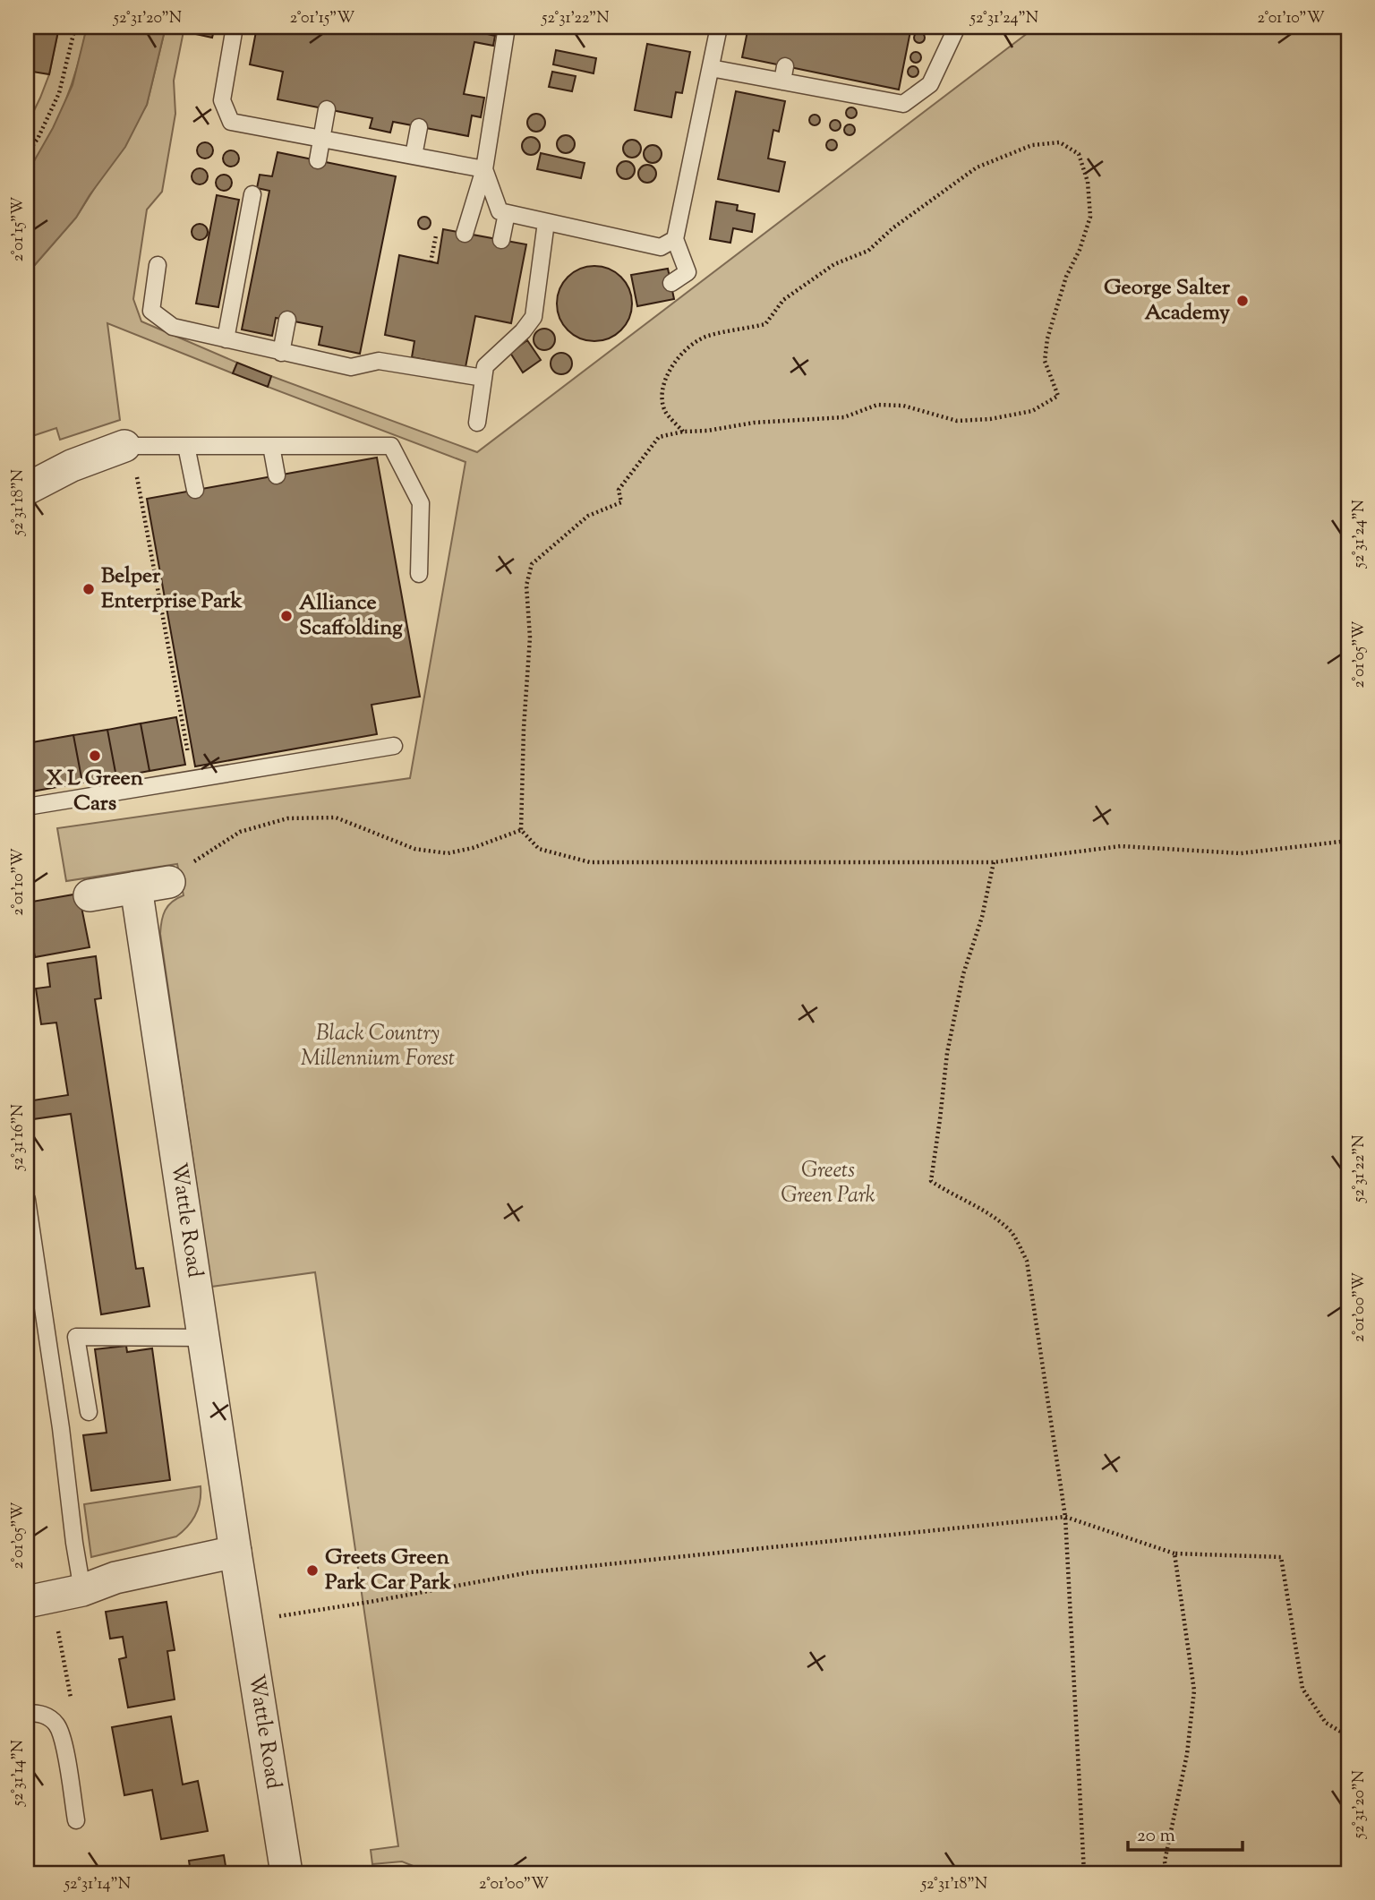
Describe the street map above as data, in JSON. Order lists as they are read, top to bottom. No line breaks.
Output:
{"streets":{"street":["Wattle Road"]},"parks":["Black Country Millennium Forest","Greets Green Park"],"places":["George Salter Academy","Belper Enterprise Park","Alliance Scaffolding","X L Green Cars","Greets Green Park Car Park"],"scale_bar":"20 m","coordinates":["52°31'20\"N","2°01'15\"W","52°31'22\"N","52°31'24\"N","2°01'10\"W","52°31'18\"N","2°01'05\"W","52°31'16\"N","2°01'00\"W","52°31'14\"N"]}
